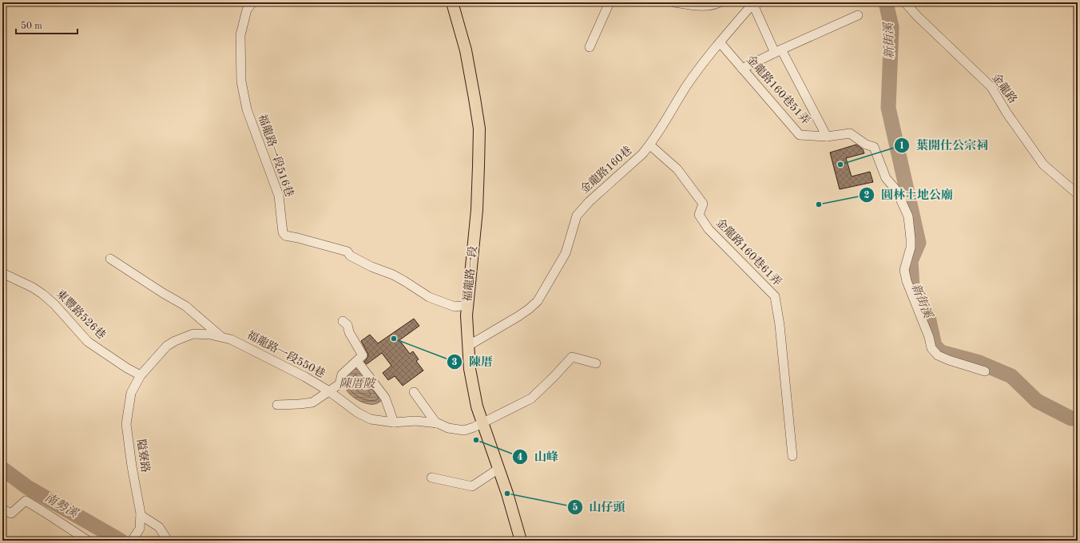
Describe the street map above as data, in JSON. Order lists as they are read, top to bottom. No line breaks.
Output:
{"streets":{"main road":["福龍路一段"],"street":["金龍路","金龍路160巷51弄","福龍路一段516巷","金龍路160巷","金龍路160巷61弄","東豐路526巷","福龍路一段550巷","隘寮路"]},"crossings":[["金龍路160巷51弄","金龍路160巷"],["福龍路一段516巷","福龍路一段"],["金龍路160巷","金龍路160巷61弄"],["金龍路160巷","福龍路一段"],["福龍路一段","福龍路一段550巷"],["東豐路526巷","福龍路一段550巷"],["東豐路526巷","隘寮路"],["福龍路一段550巷","隘寮路"]],"water":["新街溪","陳厝陂","南勢溪"],"places":["葉開仕公宗祠","圓林土地公廟","陳厝","山峰","山仔頭"],"scale_bar":"50 m"}
